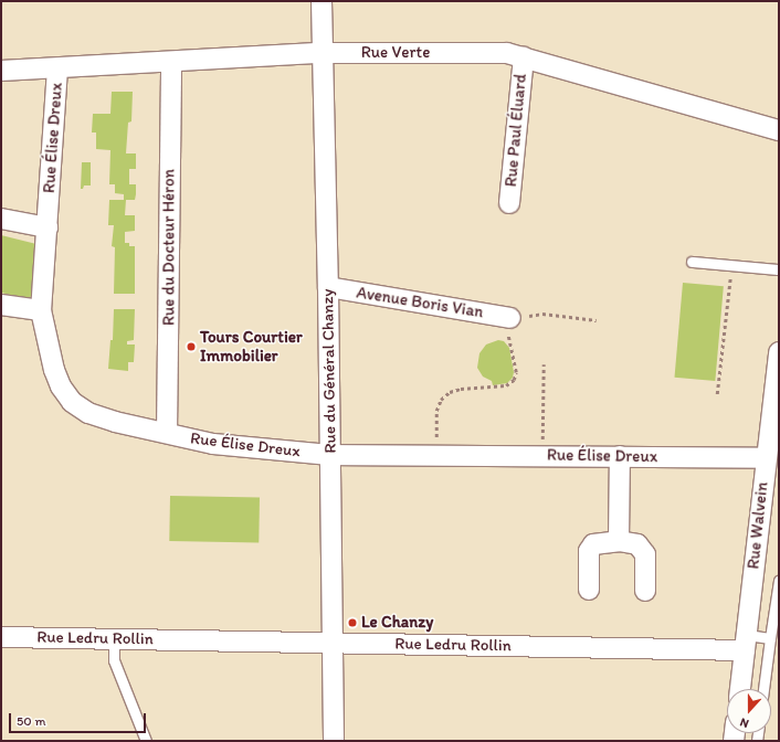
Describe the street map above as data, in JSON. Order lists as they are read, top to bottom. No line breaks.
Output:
{"streets":{"street":["Rue Verte","Rue Paul Éluard","Rue Élise Dreux","Rue du Docteur Héron","Avenue Boris Vian","Rue du Général Chanzy","Rue Walvein","Rue Ledru Rollin"]},"crossings":[["Rue Verte","Rue Paul Éluard"],["Rue Verte","Rue Élise Dreux"],["Rue Verte","Rue du Docteur Héron"],["Rue Verte","Rue du Général Chanzy"],["Rue Élise Dreux","Rue du Docteur Héron"],["Rue Élise Dreux","Rue du Général Chanzy"],["Rue Élise Dreux","Rue Walvein"],["Avenue Boris Vian","Rue du Général Chanzy"],["Rue du Général Chanzy","Rue Ledru Rollin"],["Rue Walvein","Rue Ledru Rollin"]],"places":["Tours Courtier Immobilier","Le Chanzy"],"scale_bar":"50 m","north":"bottom"}
